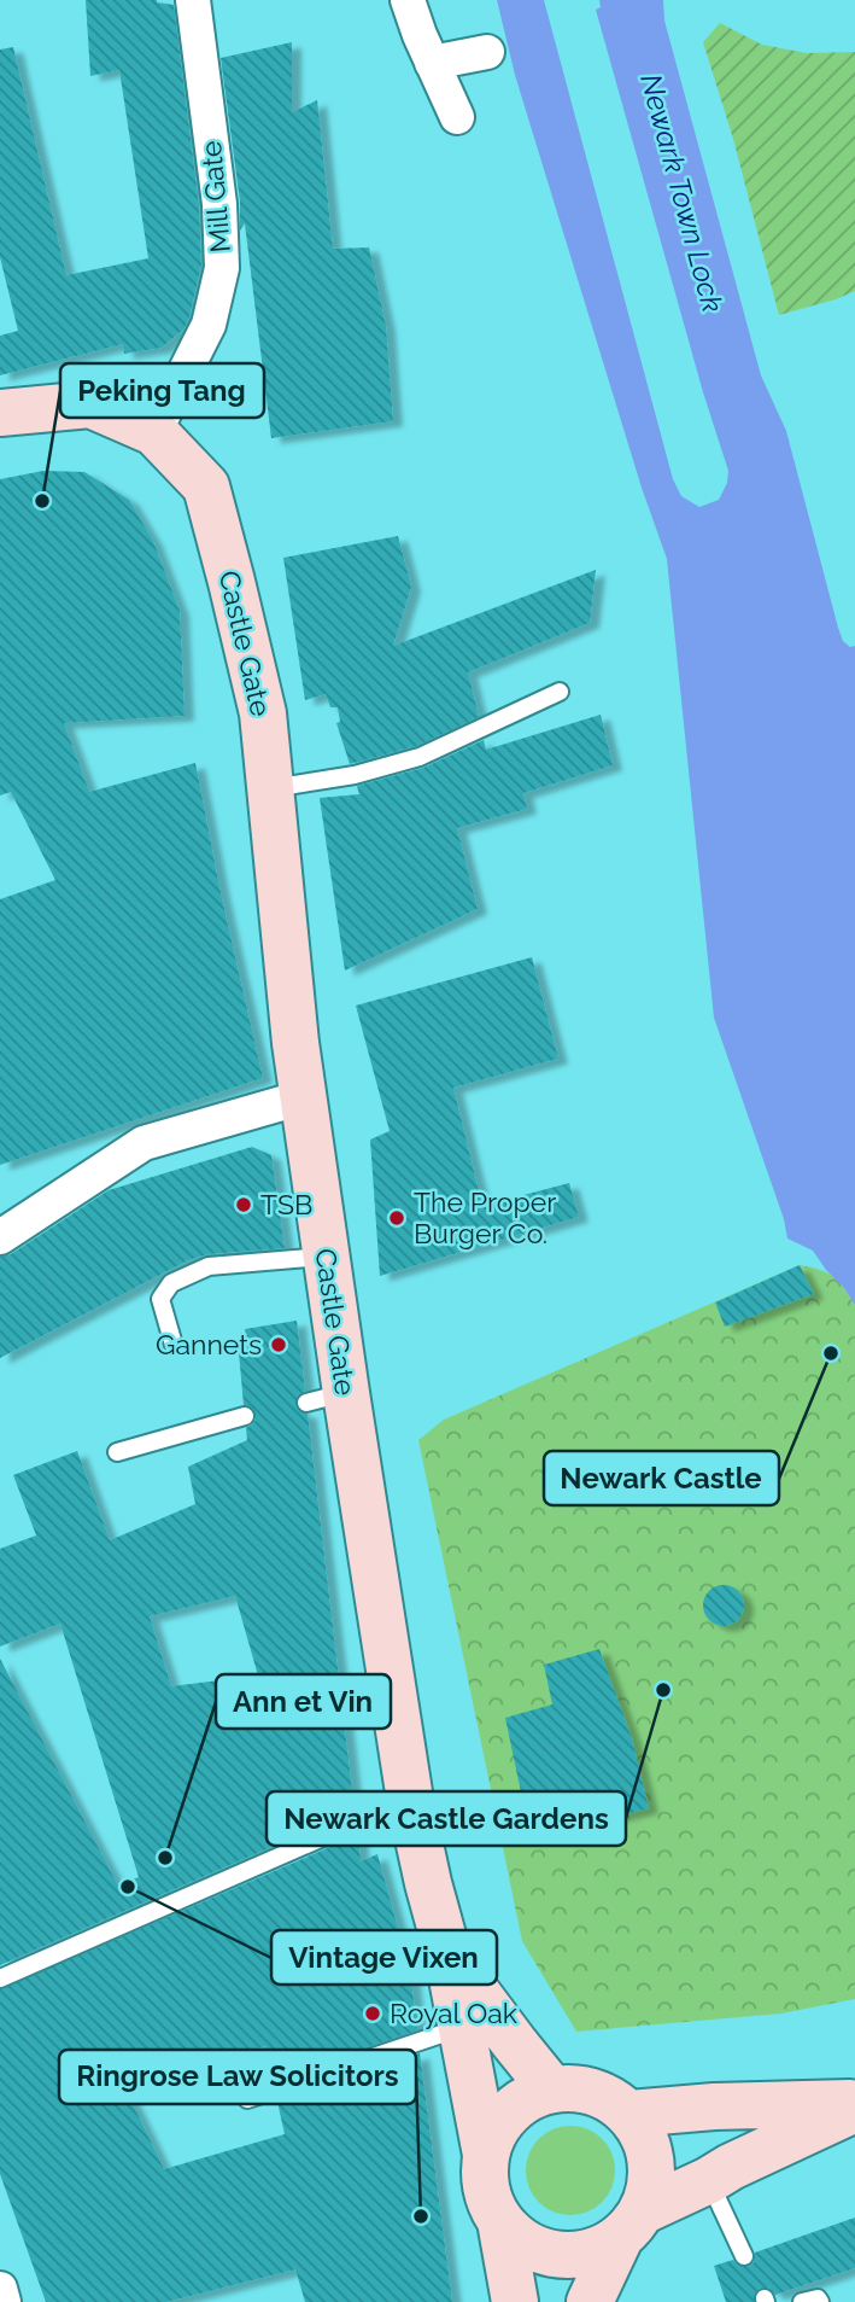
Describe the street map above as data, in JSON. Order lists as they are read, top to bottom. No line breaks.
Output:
{"streets":{"main road":["Castle Gate"],"street":["Mill Gate"]},"crossings":[["Mill Gate","Castle Gate"]],"water":["Newark Town Lock"],"places":["Peking Tang","TSB","The Proper Burger Co.","Gannets","Newark Castle","Newark Castle Gardens","Ann et Vin","Vintage Vixen","Royal Oak","Ringrose Law Solicitors"]}
